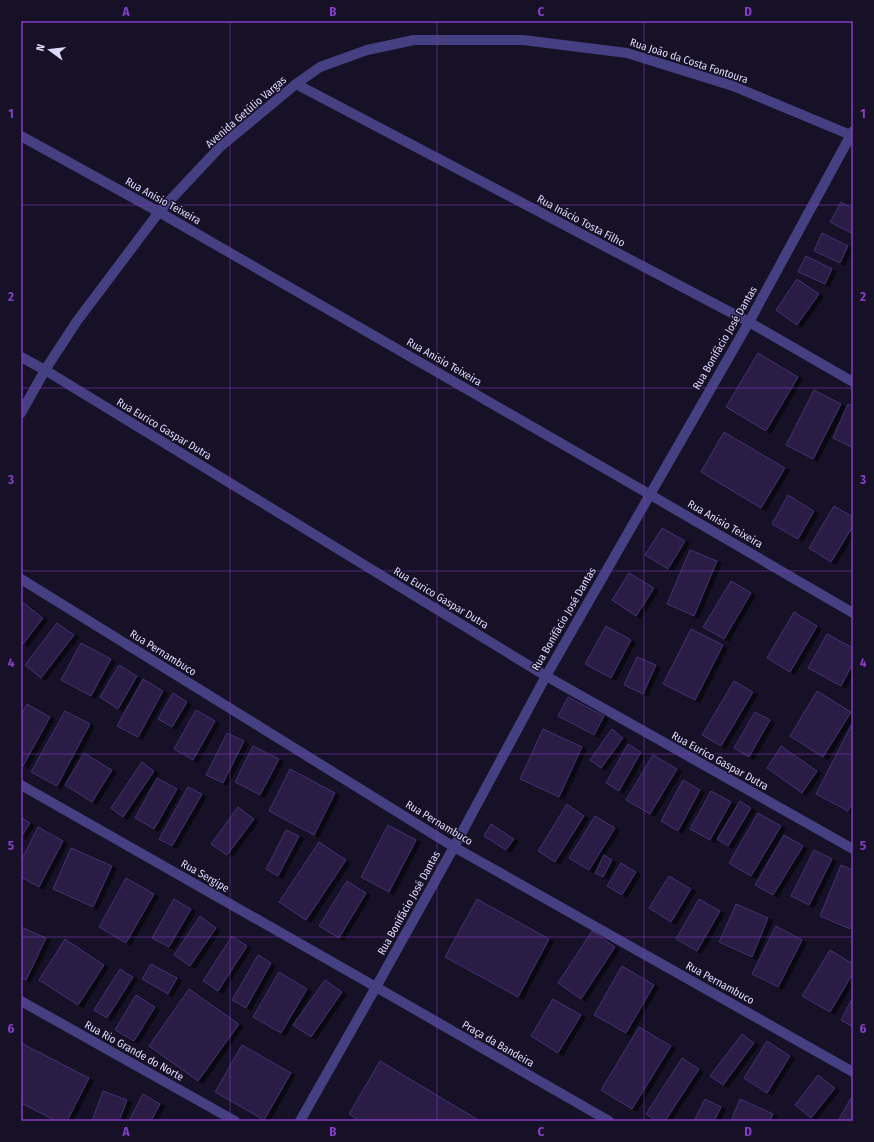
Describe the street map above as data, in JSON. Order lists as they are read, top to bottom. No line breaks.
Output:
{"streets":{"street":["Rua João da Costa Fontoura","Avenida Getúlio Vargas","Rua Anisio Teixeira","Rua Inácio Tosta Filho","Rua Bonifácio José Dantas","Rua Eurico Gaspar Dutra","Rua Pernambuco","Rua Sergipe","Praça da Bandeira","Rua Rio Grande do Norte"]},"crossings":[["Rua João da Costa Fontoura","Avenida Getúlio Vargas"],["Rua João da Costa Fontoura","Rua Bonifácio José Dantas"],["Avenida Getúlio Vargas","Rua Anisio Teixeira"],["Avenida Getúlio Vargas","Rua Inácio Tosta Filho"],["Avenida Getúlio Vargas","Rua Eurico Gaspar Dutra"],["Rua Anisio Teixeira","Rua Bonifácio José Dantas"],["Rua Inácio Tosta Filho","Rua Bonifácio José Dantas"],["Rua Bonifácio José Dantas","Rua Eurico Gaspar Dutra"],["Rua Bonifácio José Dantas","Rua Pernambuco"],["Rua Bonifácio José Dantas","Rua Sergipe"],["Rua Bonifácio José Dantas","Praça da Bandeira"],["Rua Sergipe","Praça da Bandeira"]],"north":"left","grid":{"columns":["A","B","C","D"],"rows":["1","2","3","4","5","6"]}}
